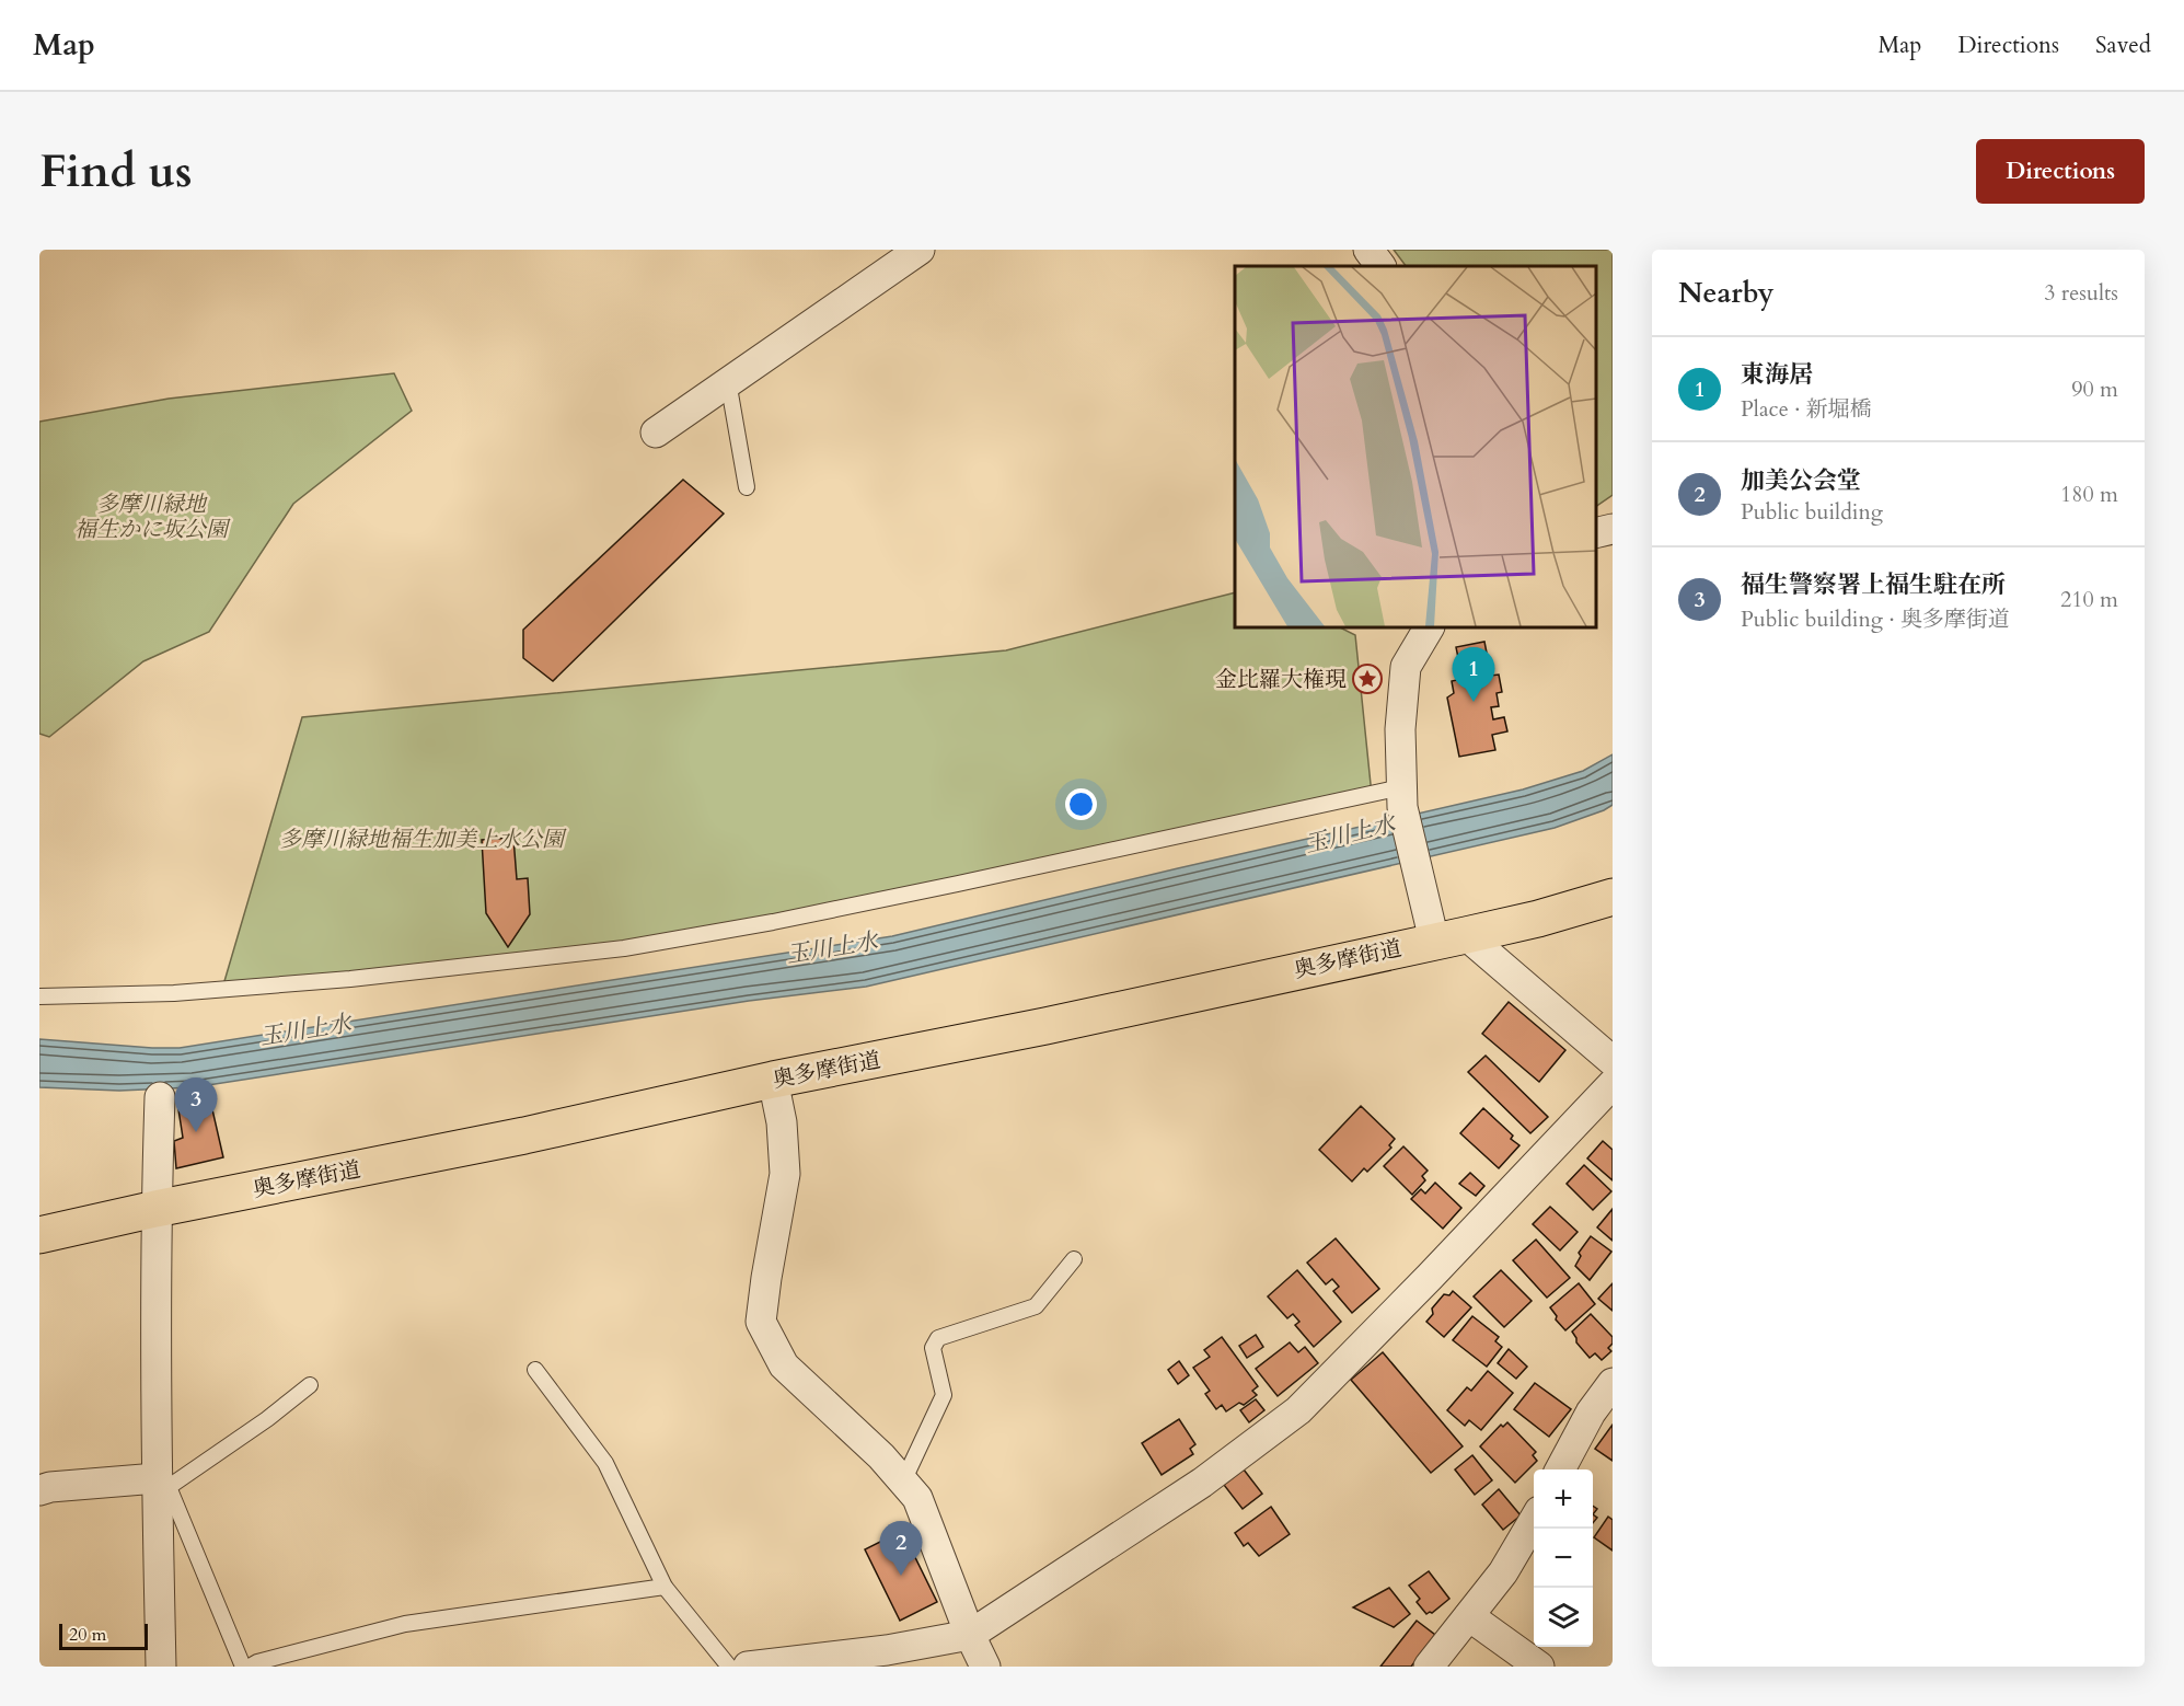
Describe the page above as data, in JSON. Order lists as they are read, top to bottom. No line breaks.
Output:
{"streets":{"main road":["奥多摩街道"]},"water":["玉川上水"],"parks":["多摩川緑地 福生かに坂公園","多摩川緑地福生加美上水公園"],"places":{"place":["金比羅大権現"]},"scale_bar":"20 m","page":{"header":"Map","nav":["Map","Directions","Saved"],"buttons":"Directions","title":"Find us","heading":["Nearby","3 results"],"list":[{"mark":"1","name":"東海居","note":"Place · 新堀橋","value":"90 m"},{"mark":"2","name":"加美公会堂","note":"Public building","value":"180 m"},{"mark":"3","name":"福生警察署上福生駐在所","note":"Public building · 奥多摩街道","value":"210 m"}],"pins":["1","3","2"],"map_buttons":["+","−"],"scale":"20 m"}}
